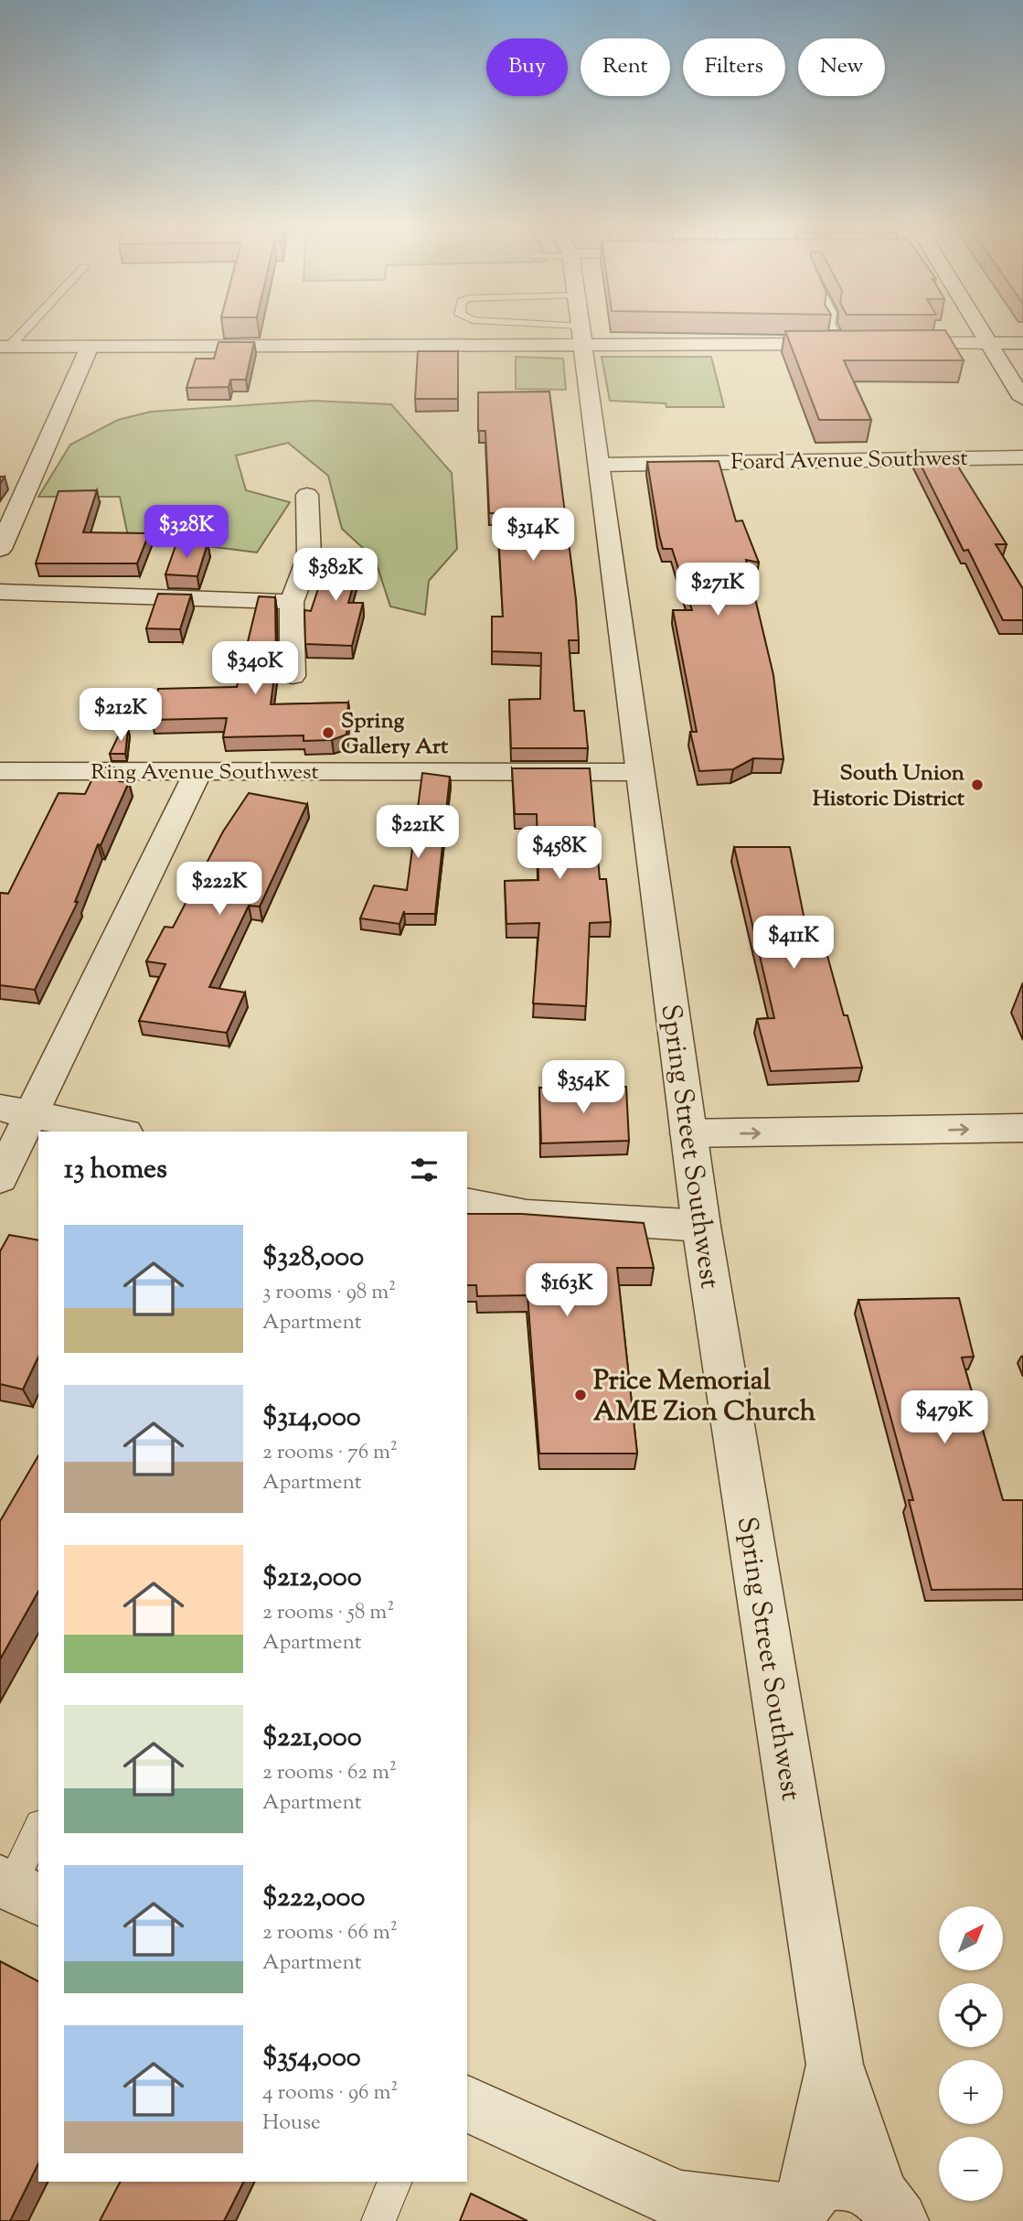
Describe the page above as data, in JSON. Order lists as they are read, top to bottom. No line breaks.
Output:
{"streets":{"street":["Foard Avenue Southwest","Ring Avenue Southwest","Spring Street Southwest"]},"crossings":[["Foard Avenue Southwest","Spring Street Southwest"],["Ring Avenue Southwest","Spring Street Southwest"]],"places":["Spring Gallery Art","South Union Historic District","Price Memorial AME Zion Church"],"north":"top right","page":{"chip":["Buy","Rent","Filters","New"],"price":["$328K","$314K","$382K","$271K","$340K","$212K","$221K","$458K","$222K","$411K","$354K","$163K","$479K"],"heading":"13 homes","list":[{"name":"$328,000","note":"3 rooms · 98 m² · Apartment"},{"name":"$314,000","note":"2 rooms · 76 m² · Apartment"},{"name":"$212,000","note":"2 rooms · 58 m² · Apartment"},{"name":"$221,000","note":"2 rooms · 62 m² · Apartment"},{"name":"$222,000","note":"2 rooms · 66 m² · Apartment"},{"name":"$354,000","note":"4 rooms · 96 m² · House"}],"map_buttons":["+","−"]}}
